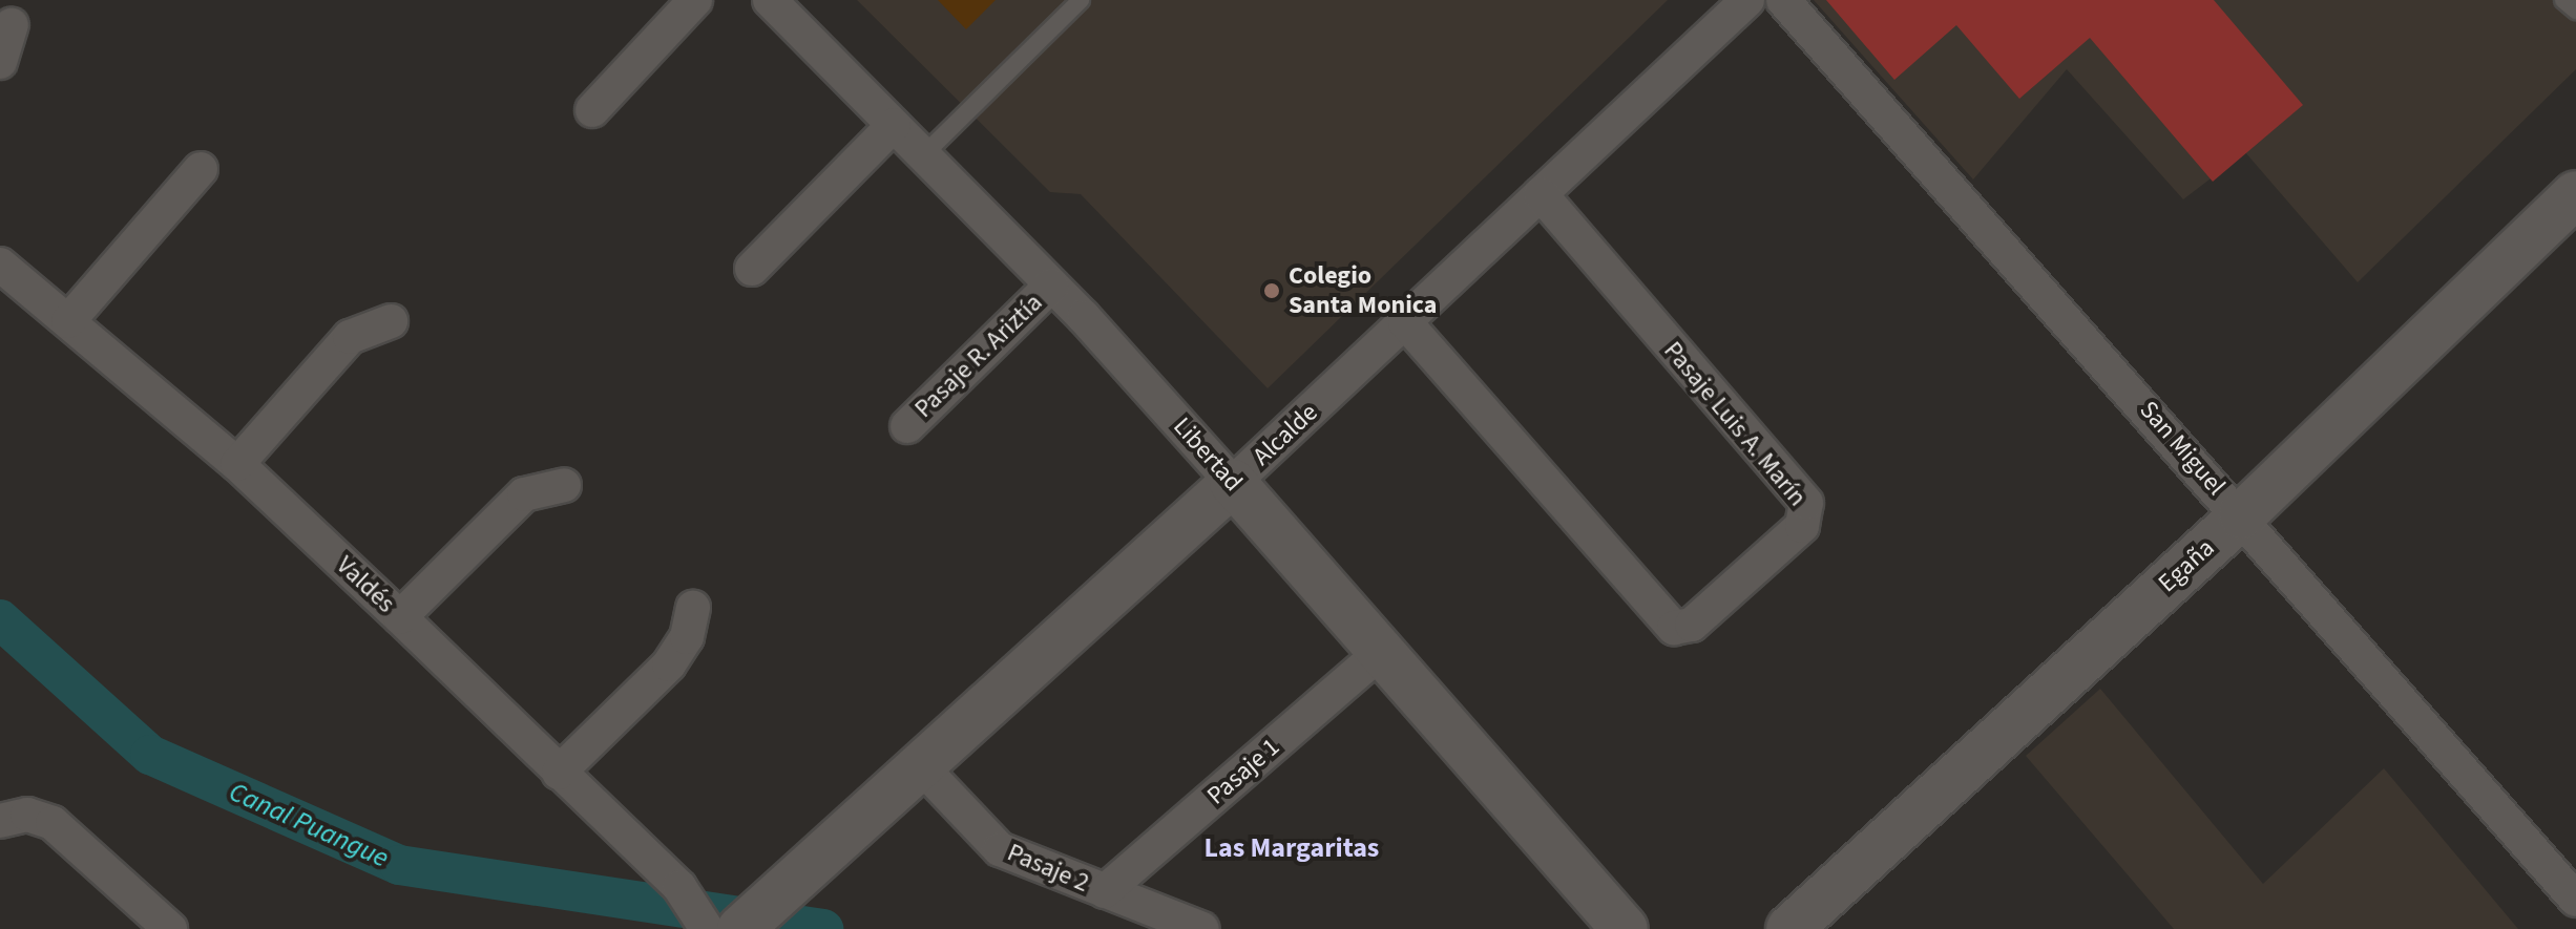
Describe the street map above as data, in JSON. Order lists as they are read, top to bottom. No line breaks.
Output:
{"streets":{"street":["Pasaje R. Ariztía","Pasaje Luis A. Marín","Alcalde","San Miguel","Libertad","Egaña","Valdés","Pasaje 1","Pasaje 2"]},"crossings":[["Pasaje R. Ariztía","Libertad"],["Pasaje Luis A. Marín","Alcalde"],["Alcalde","Libertad"],["Alcalde","Pasaje 2"],["San Miguel","Egaña"],["Libertad","Pasaje 1"],["Pasaje 1","Pasaje 2"]],"districts":["Las Margaritas"],"water":["Canal Puangue"],"places":["Colegio Santa Monica"]}
